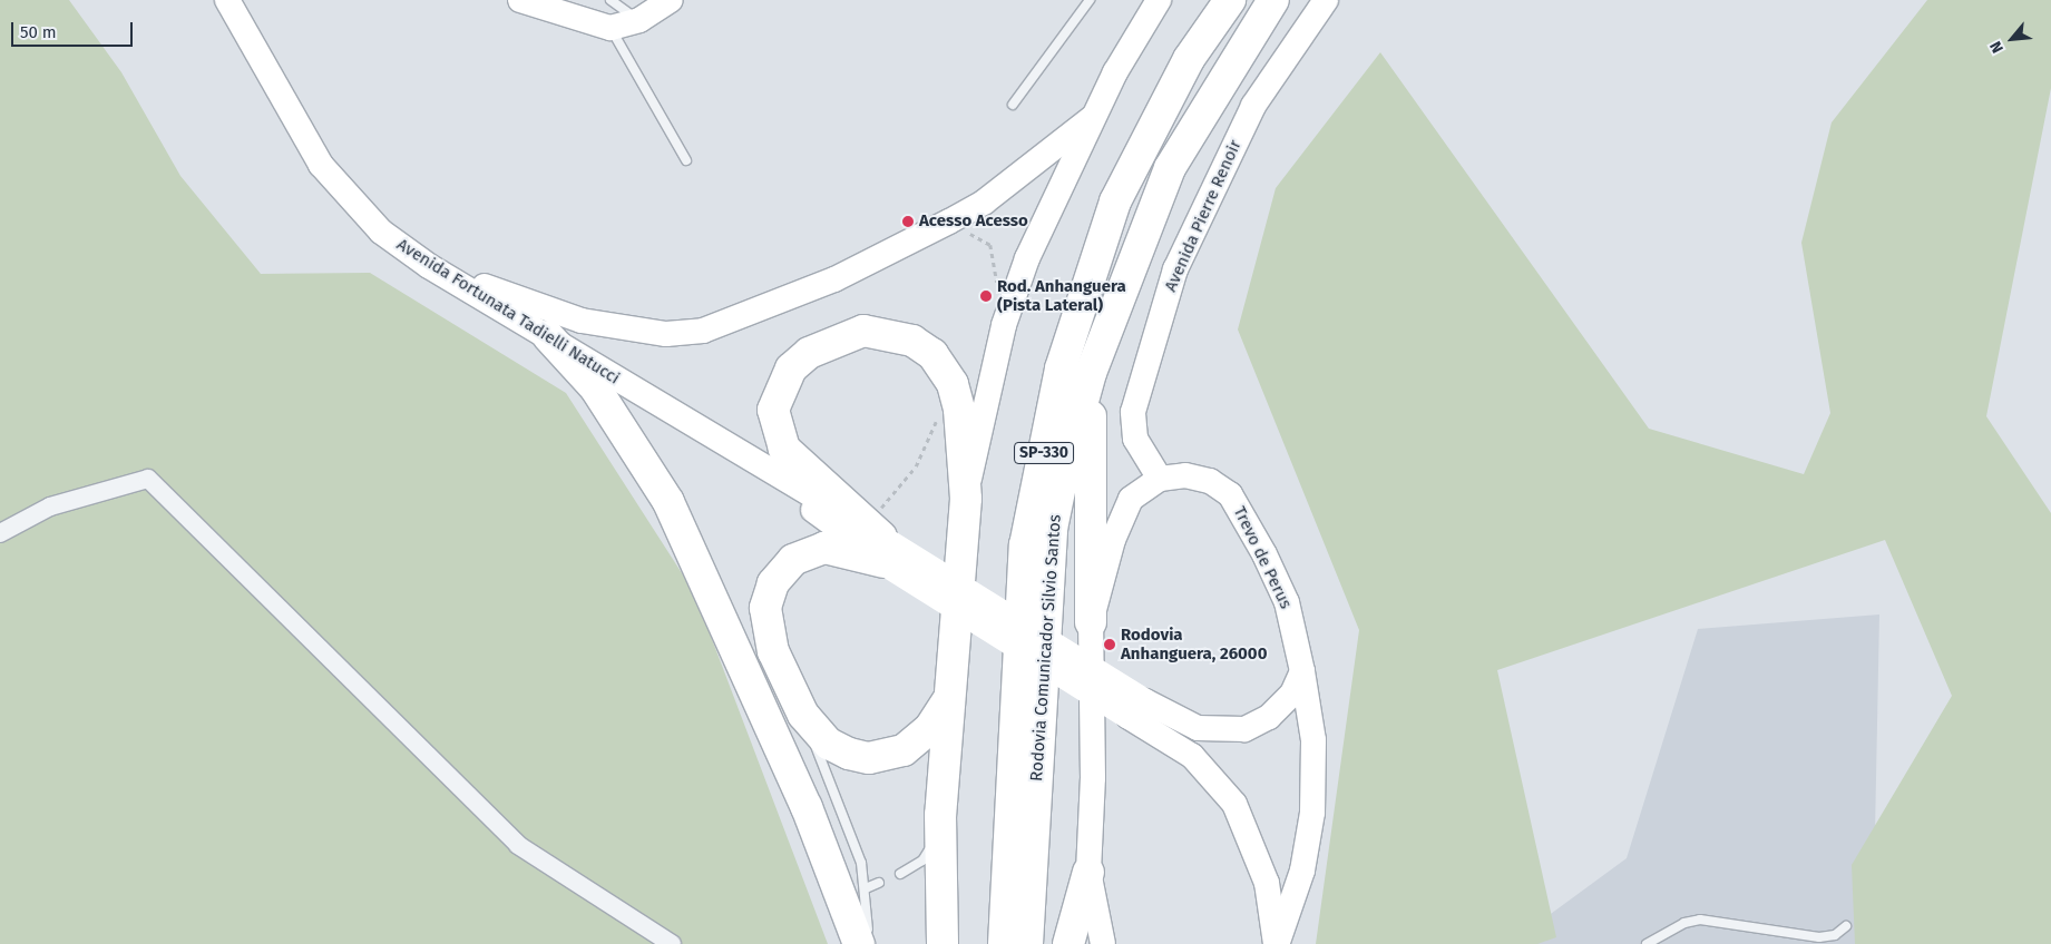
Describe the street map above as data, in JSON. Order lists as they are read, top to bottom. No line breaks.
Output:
{"streets":{"highway":["SP-330","Rodovia Comunicador Silvio Santos"],"main road":["Avenida Pierre Renoir","Avenida Fortunata Tadielli Natucci","Trevo de Perus"]},"crossings":[["Avenida Pierre Renoir","Trevo de Perus"]],"places":["Acesso Acesso","Rod. Anhanguera (Pista Lateral)","Rodovia Anhanguera, 26000"],"scale_bar":"50 m","north":"bottom left"}
